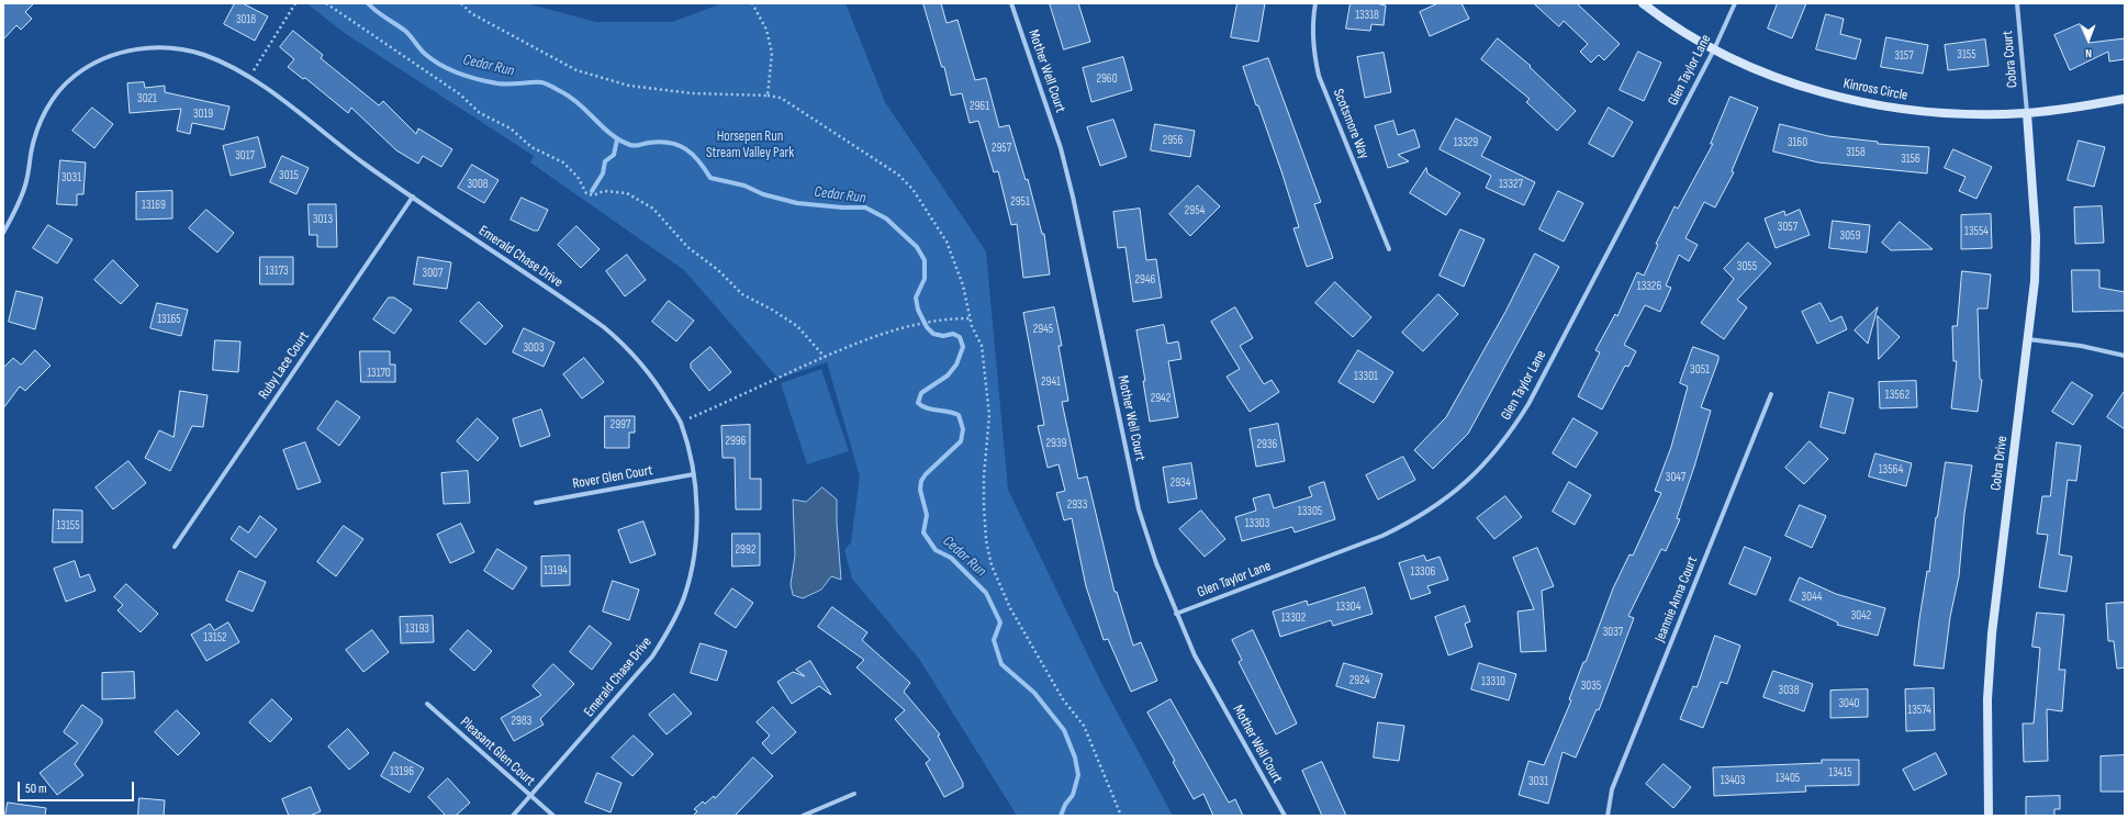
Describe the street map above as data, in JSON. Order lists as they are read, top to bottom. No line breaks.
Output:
{"streets":{"street":["Cobra Court","Glen Taylor Lane","Mother Well Court","Kinross Circle","Scotsmore Way","Emerald Chase Drive","Ruby Lace Court","Cobra Drive","Rover Glen Court","Jeannie Anna Court","Pleasant Glen Court"]},"crossings":[["Cobra Court","Kinross Circle"],["Cobra Court","Cobra Drive"],["Glen Taylor Lane","Mother Well Court"],["Glen Taylor Lane","Kinross Circle"],["Kinross Circle","Cobra Drive"],["Emerald Chase Drive","Ruby Lace Court"],["Emerald Chase Drive","Rover Glen Court"],["Emerald Chase Drive","Pleasant Glen Court"]],"water":["Cedar Run"],"parks":["Horsepen Run Stream Valley Park"],"house_numbers":["13318","3018","3155","3157","2960","3021","2961","3019","2956","13329","3160","2957","3158","3017","3156","3015","3031","3008","13327","2951","13169","2954","3013","3057","13554","3059","3055","13173","3007","2946","13326","13165","2945","3003","3051","13170","13301","2941","13562","2942","2997","2996","2939","2936","13564","3047","2934","2933","13305","13303","13155","2992","13194","13306","3044","13304","3042","13302","13193","3037","13152","2924","13310","3035","3038","3040","13574","2983","13196","13415","13405","13403","3031"],"scale_bar":"50 m","north":"bottom"}
